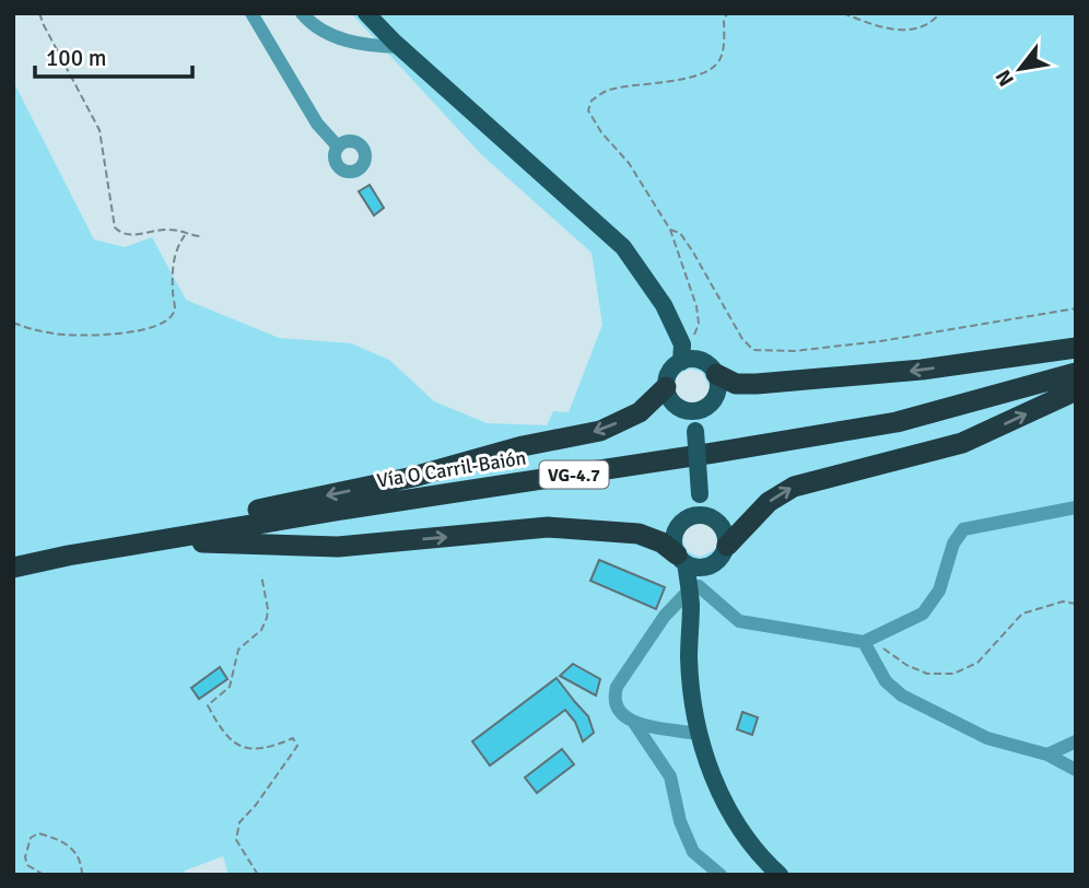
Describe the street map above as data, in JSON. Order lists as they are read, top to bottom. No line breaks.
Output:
{"streets":{"highway":["Vía O Carril-Baión","VG-4.7"]},"scale_bar":"100 m","north":"bottom left"}
